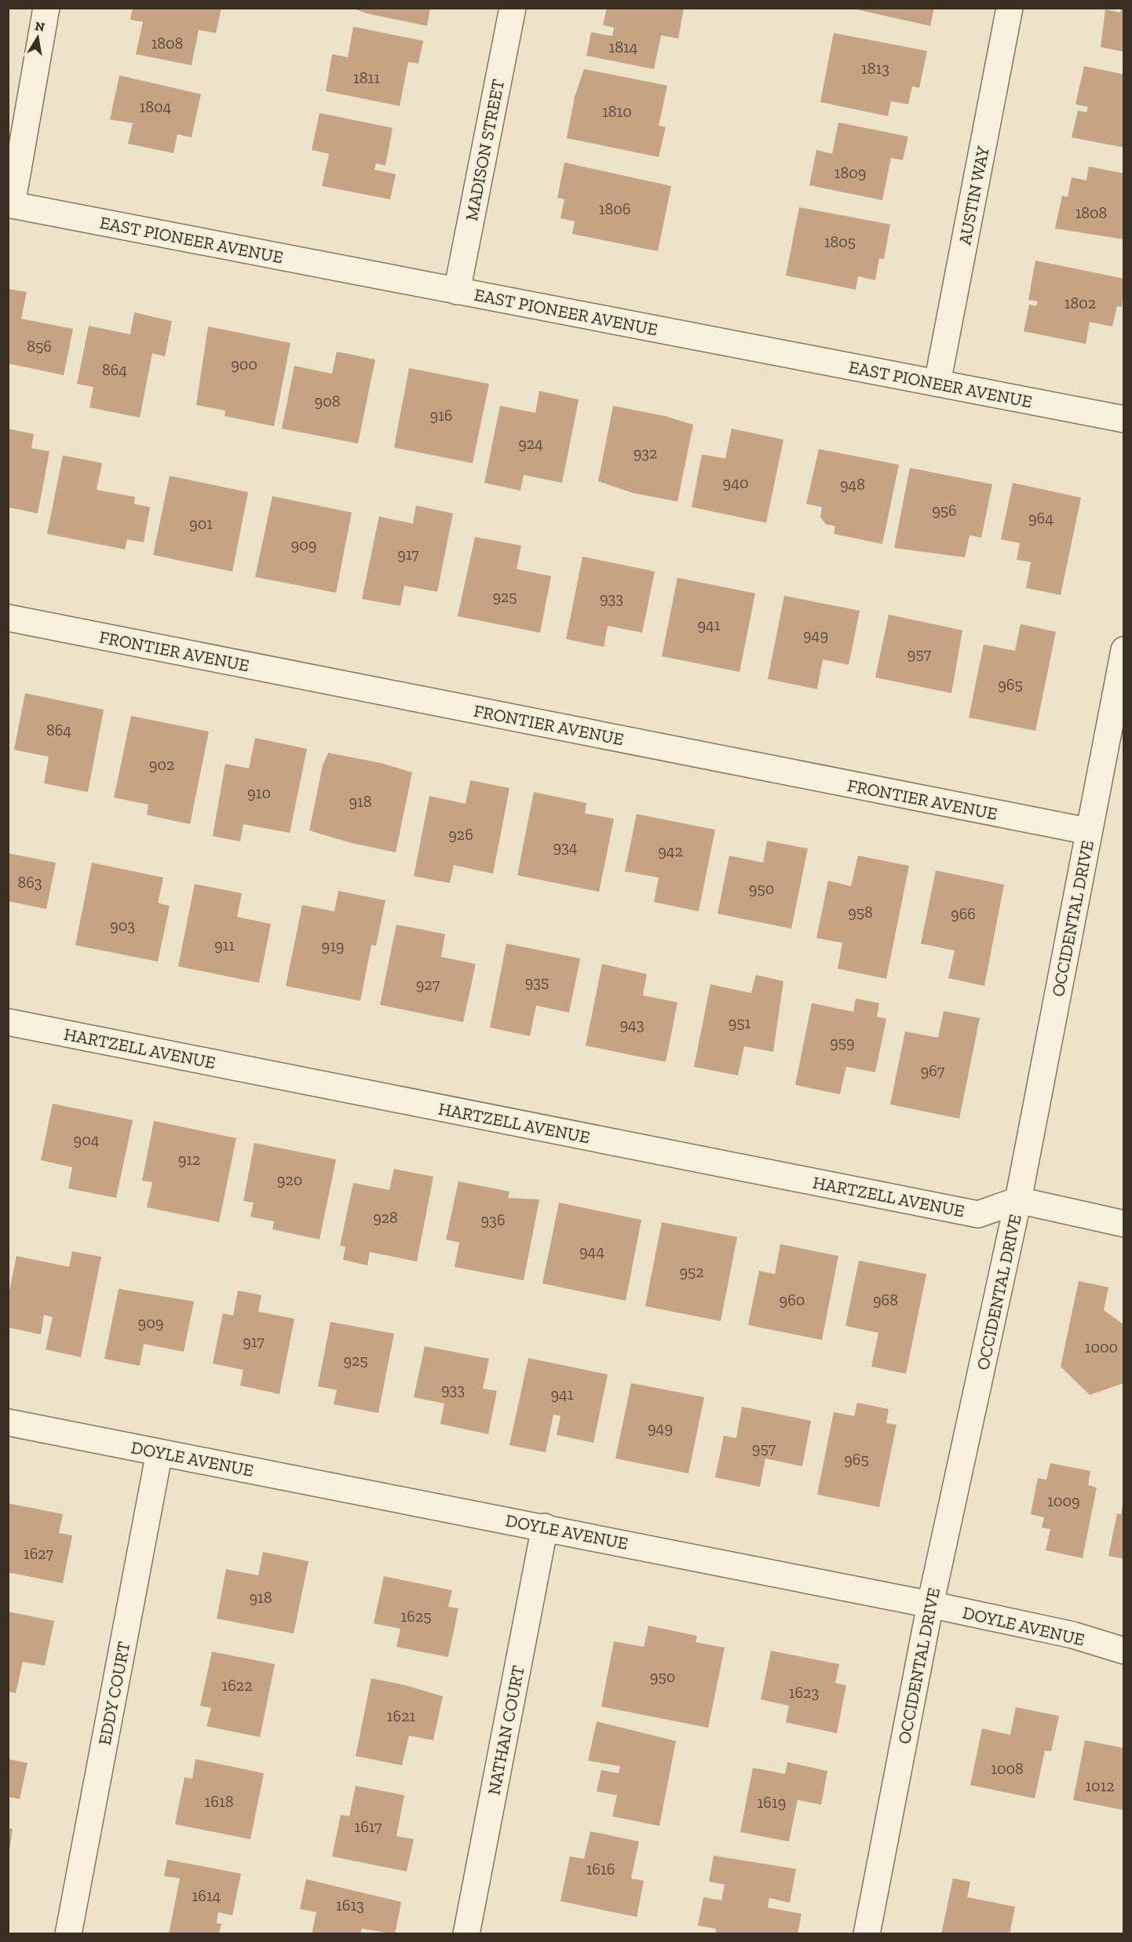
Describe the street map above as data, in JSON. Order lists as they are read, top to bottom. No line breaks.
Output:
{"streets":{"street":["MADISON STREET","AUSTIN WAY","EAST PIONEER AVENUE","FRONTIER AVENUE","OCCIDENTAL DRIVE","HARTZELL AVENUE","DOYLE AVENUE","EDDY COURT","NATHAN COURT"]},"crossings":[["MADISON STREET","EAST PIONEER AVENUE"],["AUSTIN WAY","EAST PIONEER AVENUE"],["FRONTIER AVENUE","OCCIDENTAL DRIVE"],["OCCIDENTAL DRIVE","HARTZELL AVENUE"],["OCCIDENTAL DRIVE","DOYLE AVENUE"],["DOYLE AVENUE","EDDY COURT"],["DOYLE AVENUE","NATHAN COURT"]],"house_numbers":["1808","1814","1813","1811","1804","1810","1809","1806","1808","1805","1802","856","900","864","908","916","924","932","940","948","956","964","901","909","917","925","933","941","949","957","965","864","902","910","918","926","934","942","863","950","958","966","903","911","919","935","927","951","943","959","967","904","912","920","928","936","944","952","960","968","909","917","1000","925","933","941","949","957","965","1009","1627","918","1625","950","1622","1623","1621","1008","1012","1618","1619","1617","1616","1614","1613"],"north":"top"}
